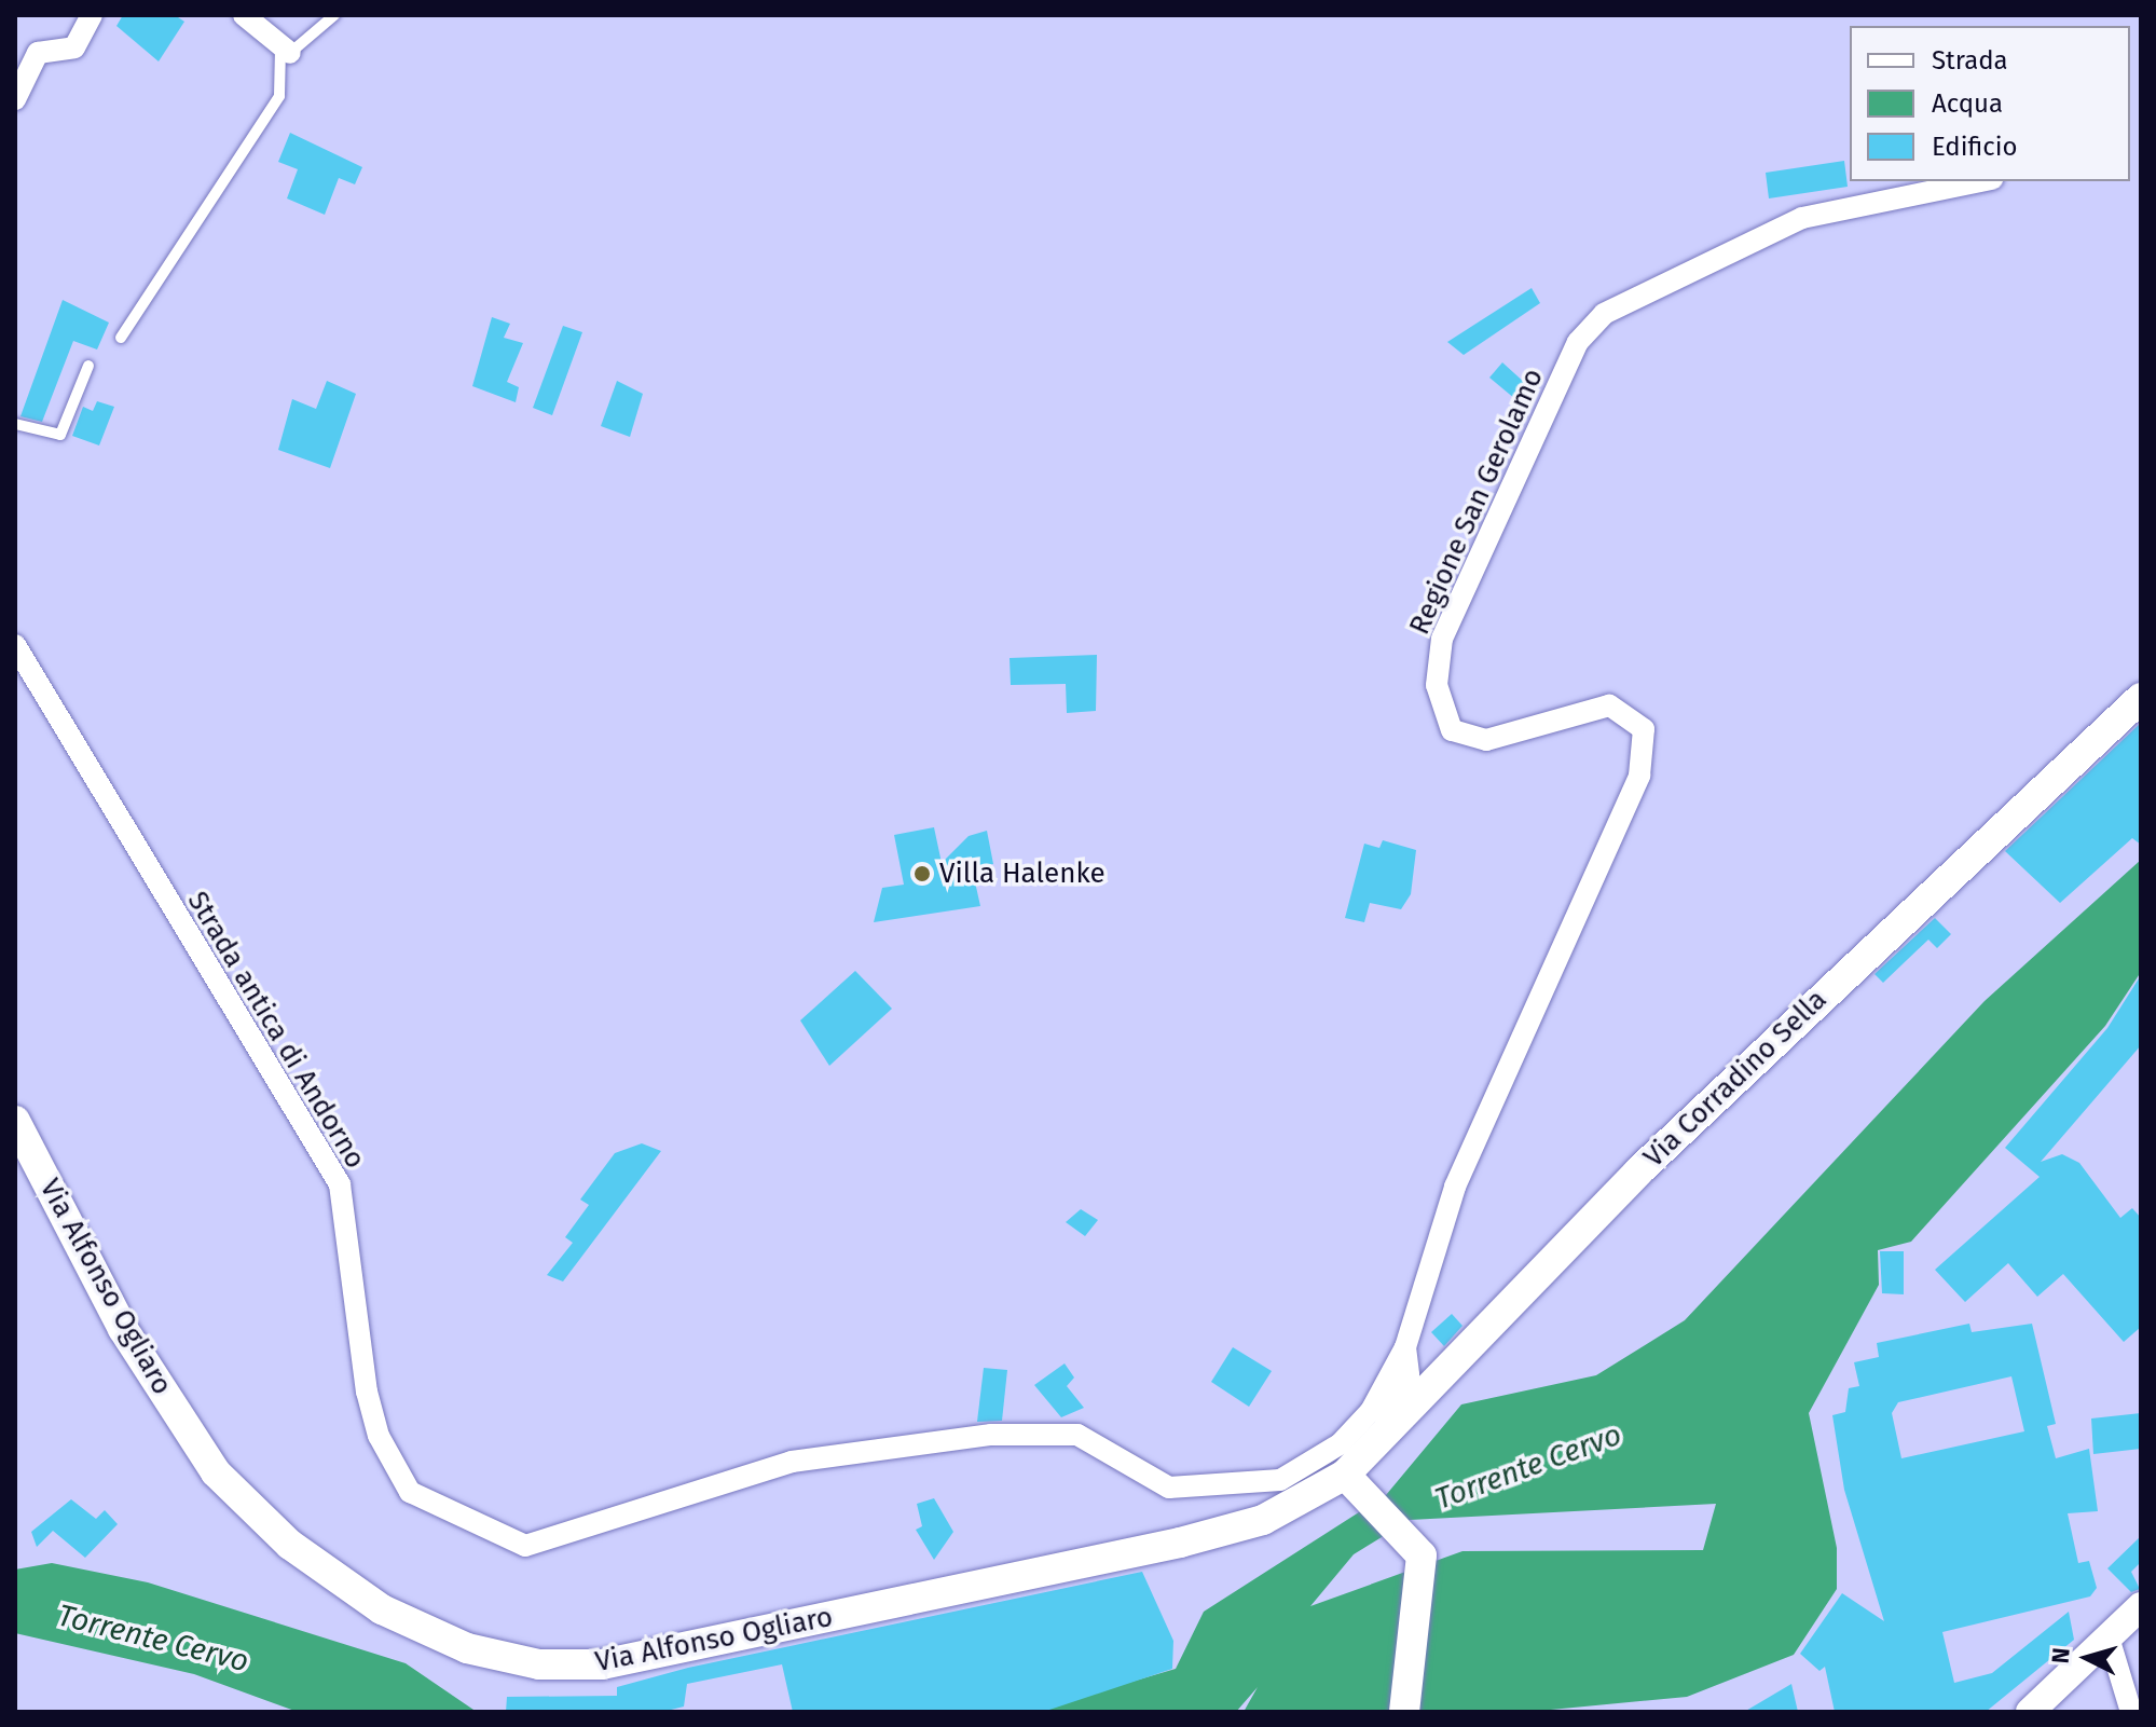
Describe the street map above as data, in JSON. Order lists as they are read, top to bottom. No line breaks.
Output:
{"streets":{"main road":["Via Corradino Sella","Via Alfonso Ogliaro"],"street":["Regione San Gerolamo","Strada antica di Andorno"]},"crossings":[["Regione San Gerolamo","Strada antica di Andorno"],["Via Corradino Sella","Via Alfonso Ogliaro"]],"water":["Torrente Cervo"],"places":["Villa Halenke"],"legend":["Strada","Acqua","Edificio"],"north":"left"}
